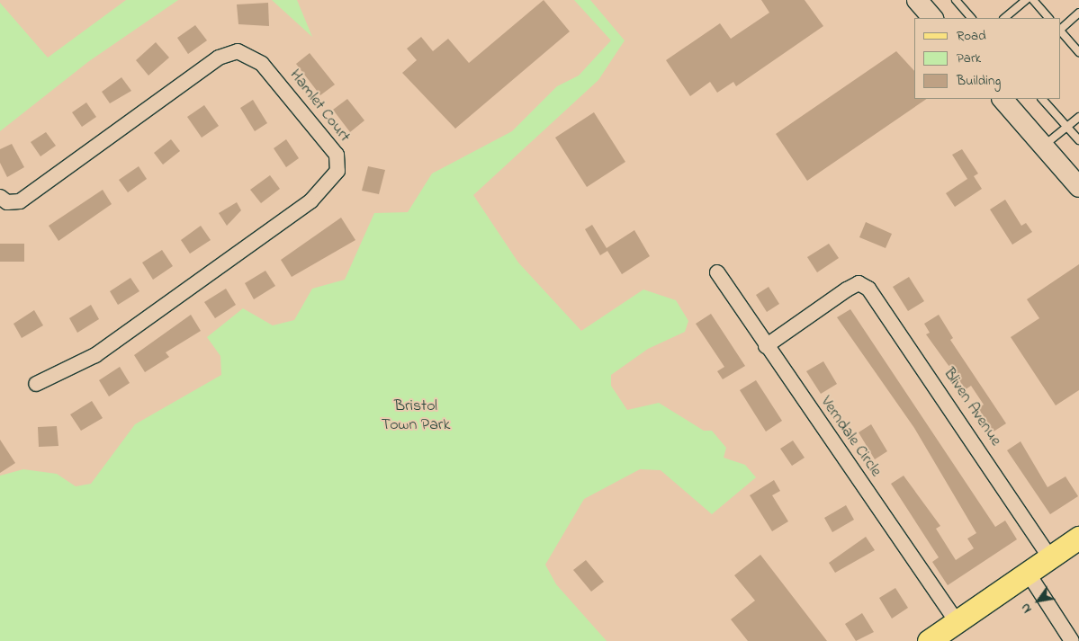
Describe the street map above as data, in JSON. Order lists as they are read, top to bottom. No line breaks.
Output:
{"streets":{"street":["Hamlet Court","Bliven Avenue","Verndale Circle"]},"crossings":[["Bliven Avenue","Verndale Circle"]],"parks":["Bristol Town Park"],"legend":["Road","Park","Building"],"north":"bottom left"}
